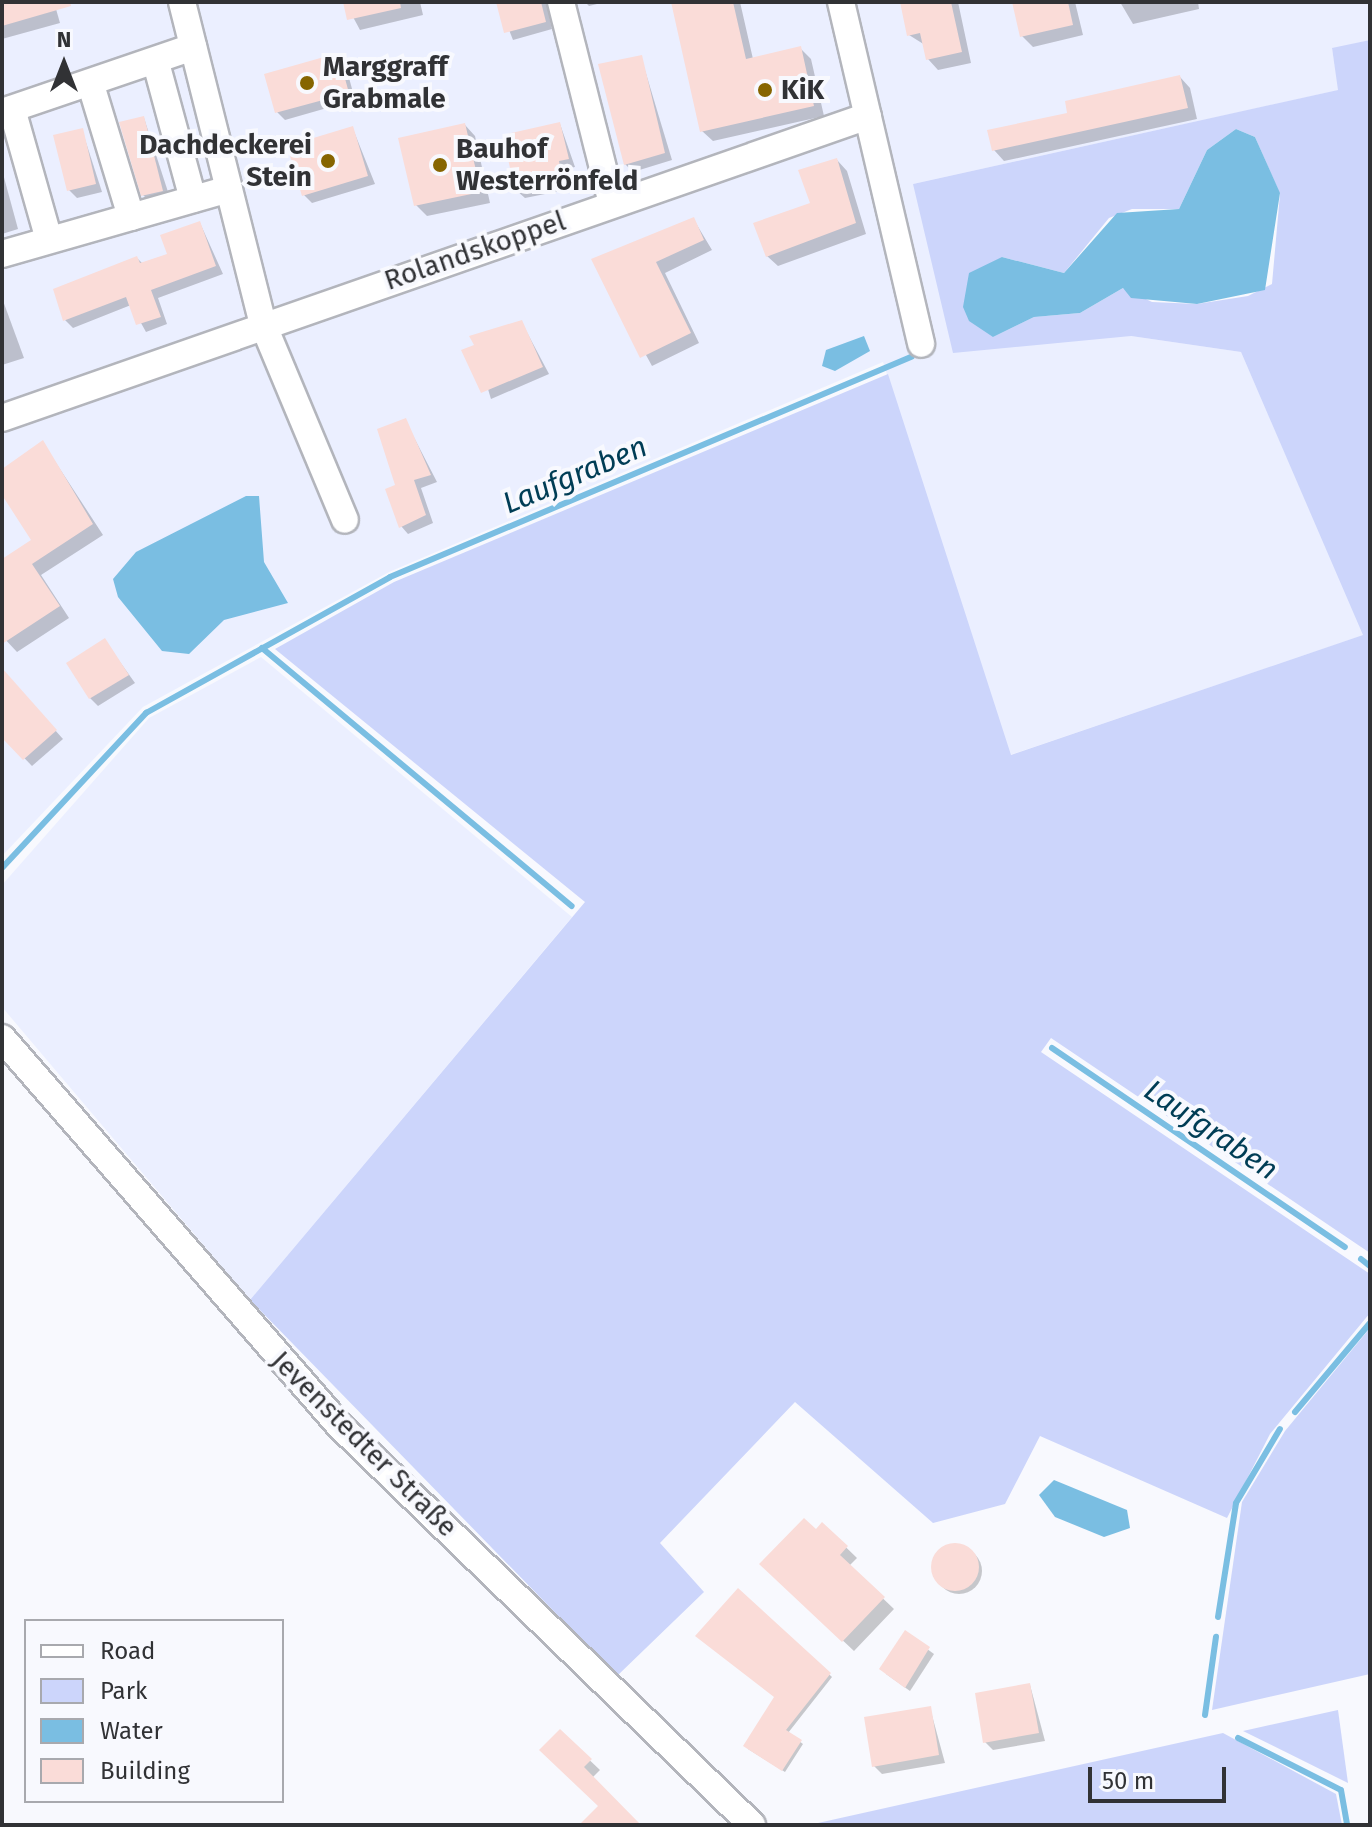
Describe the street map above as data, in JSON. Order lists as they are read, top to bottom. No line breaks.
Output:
{"streets":{"street":["Rolandskoppel","Jevenstedter Straße"]},"water":["Laufgraben"],"places":["Marggraff Grabmale","KiK","Dachdeckerei Stein","Bauhof Westerrönfeld"],"legend":["Road","Park","Water","Building"],"scale_bar":"50 m","north":"top"}
